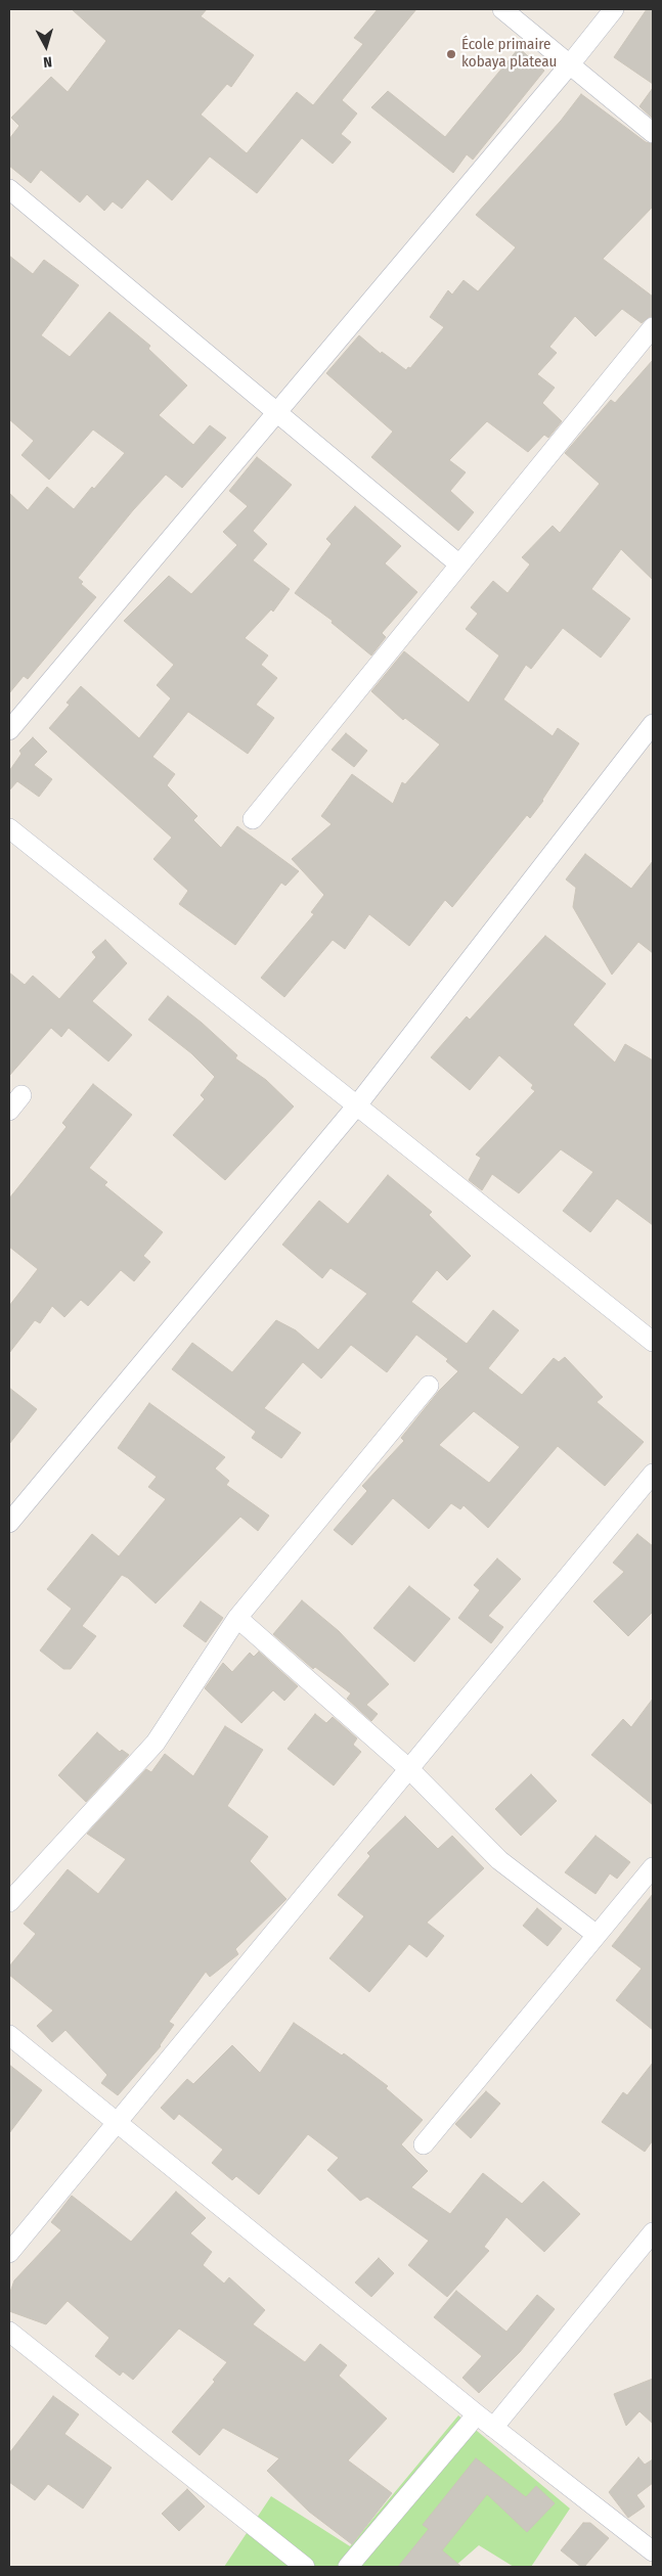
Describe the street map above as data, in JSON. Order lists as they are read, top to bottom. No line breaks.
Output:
{"places":["École primaire kobaya plateau"],"north":"bottom"}
